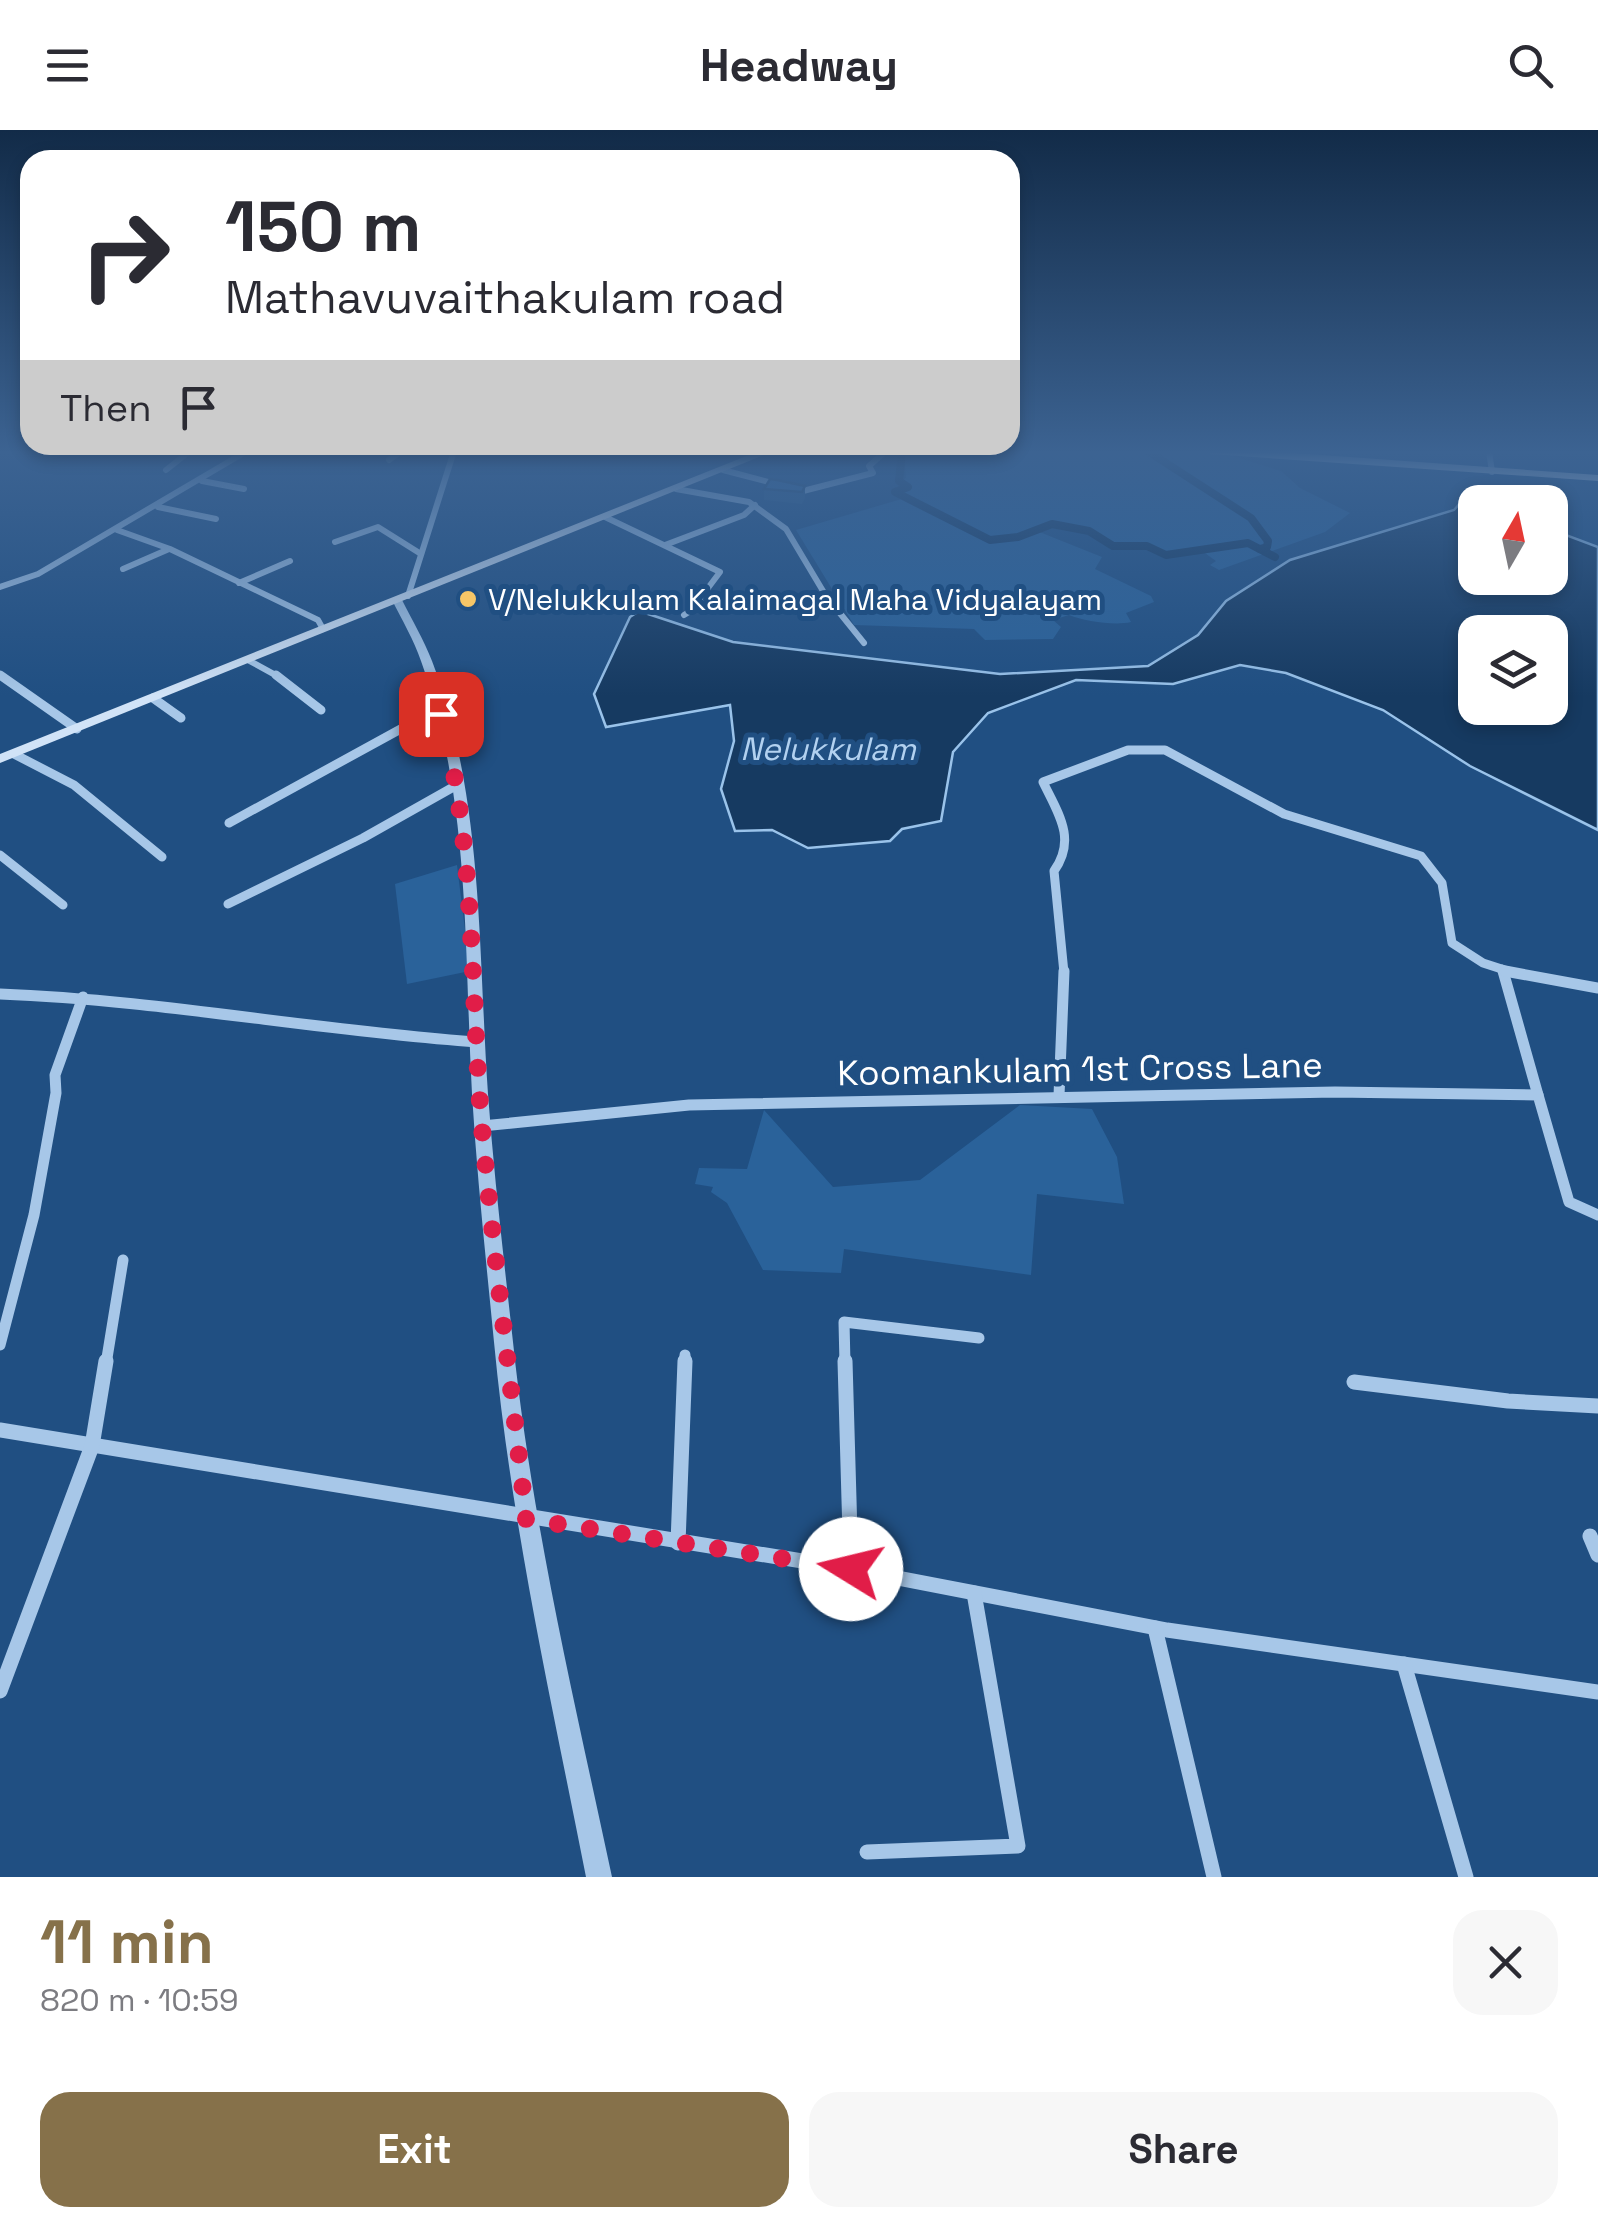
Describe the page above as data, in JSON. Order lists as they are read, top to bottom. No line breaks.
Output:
{"streets":{"street":["Koomankulam 1st Cross Lane"]},"water":["Nelukkulam"],"places":["V/Nelukkulam Kalaimagal Maha Vidyalayam"],"north":"top","page":{"header":"Headway","turn":["150 m","Mathavuvaithakulam road"],"then":"Then","heading":["11 min","820 m · 10:59"],"buttons":["Exit","Share"]}}
